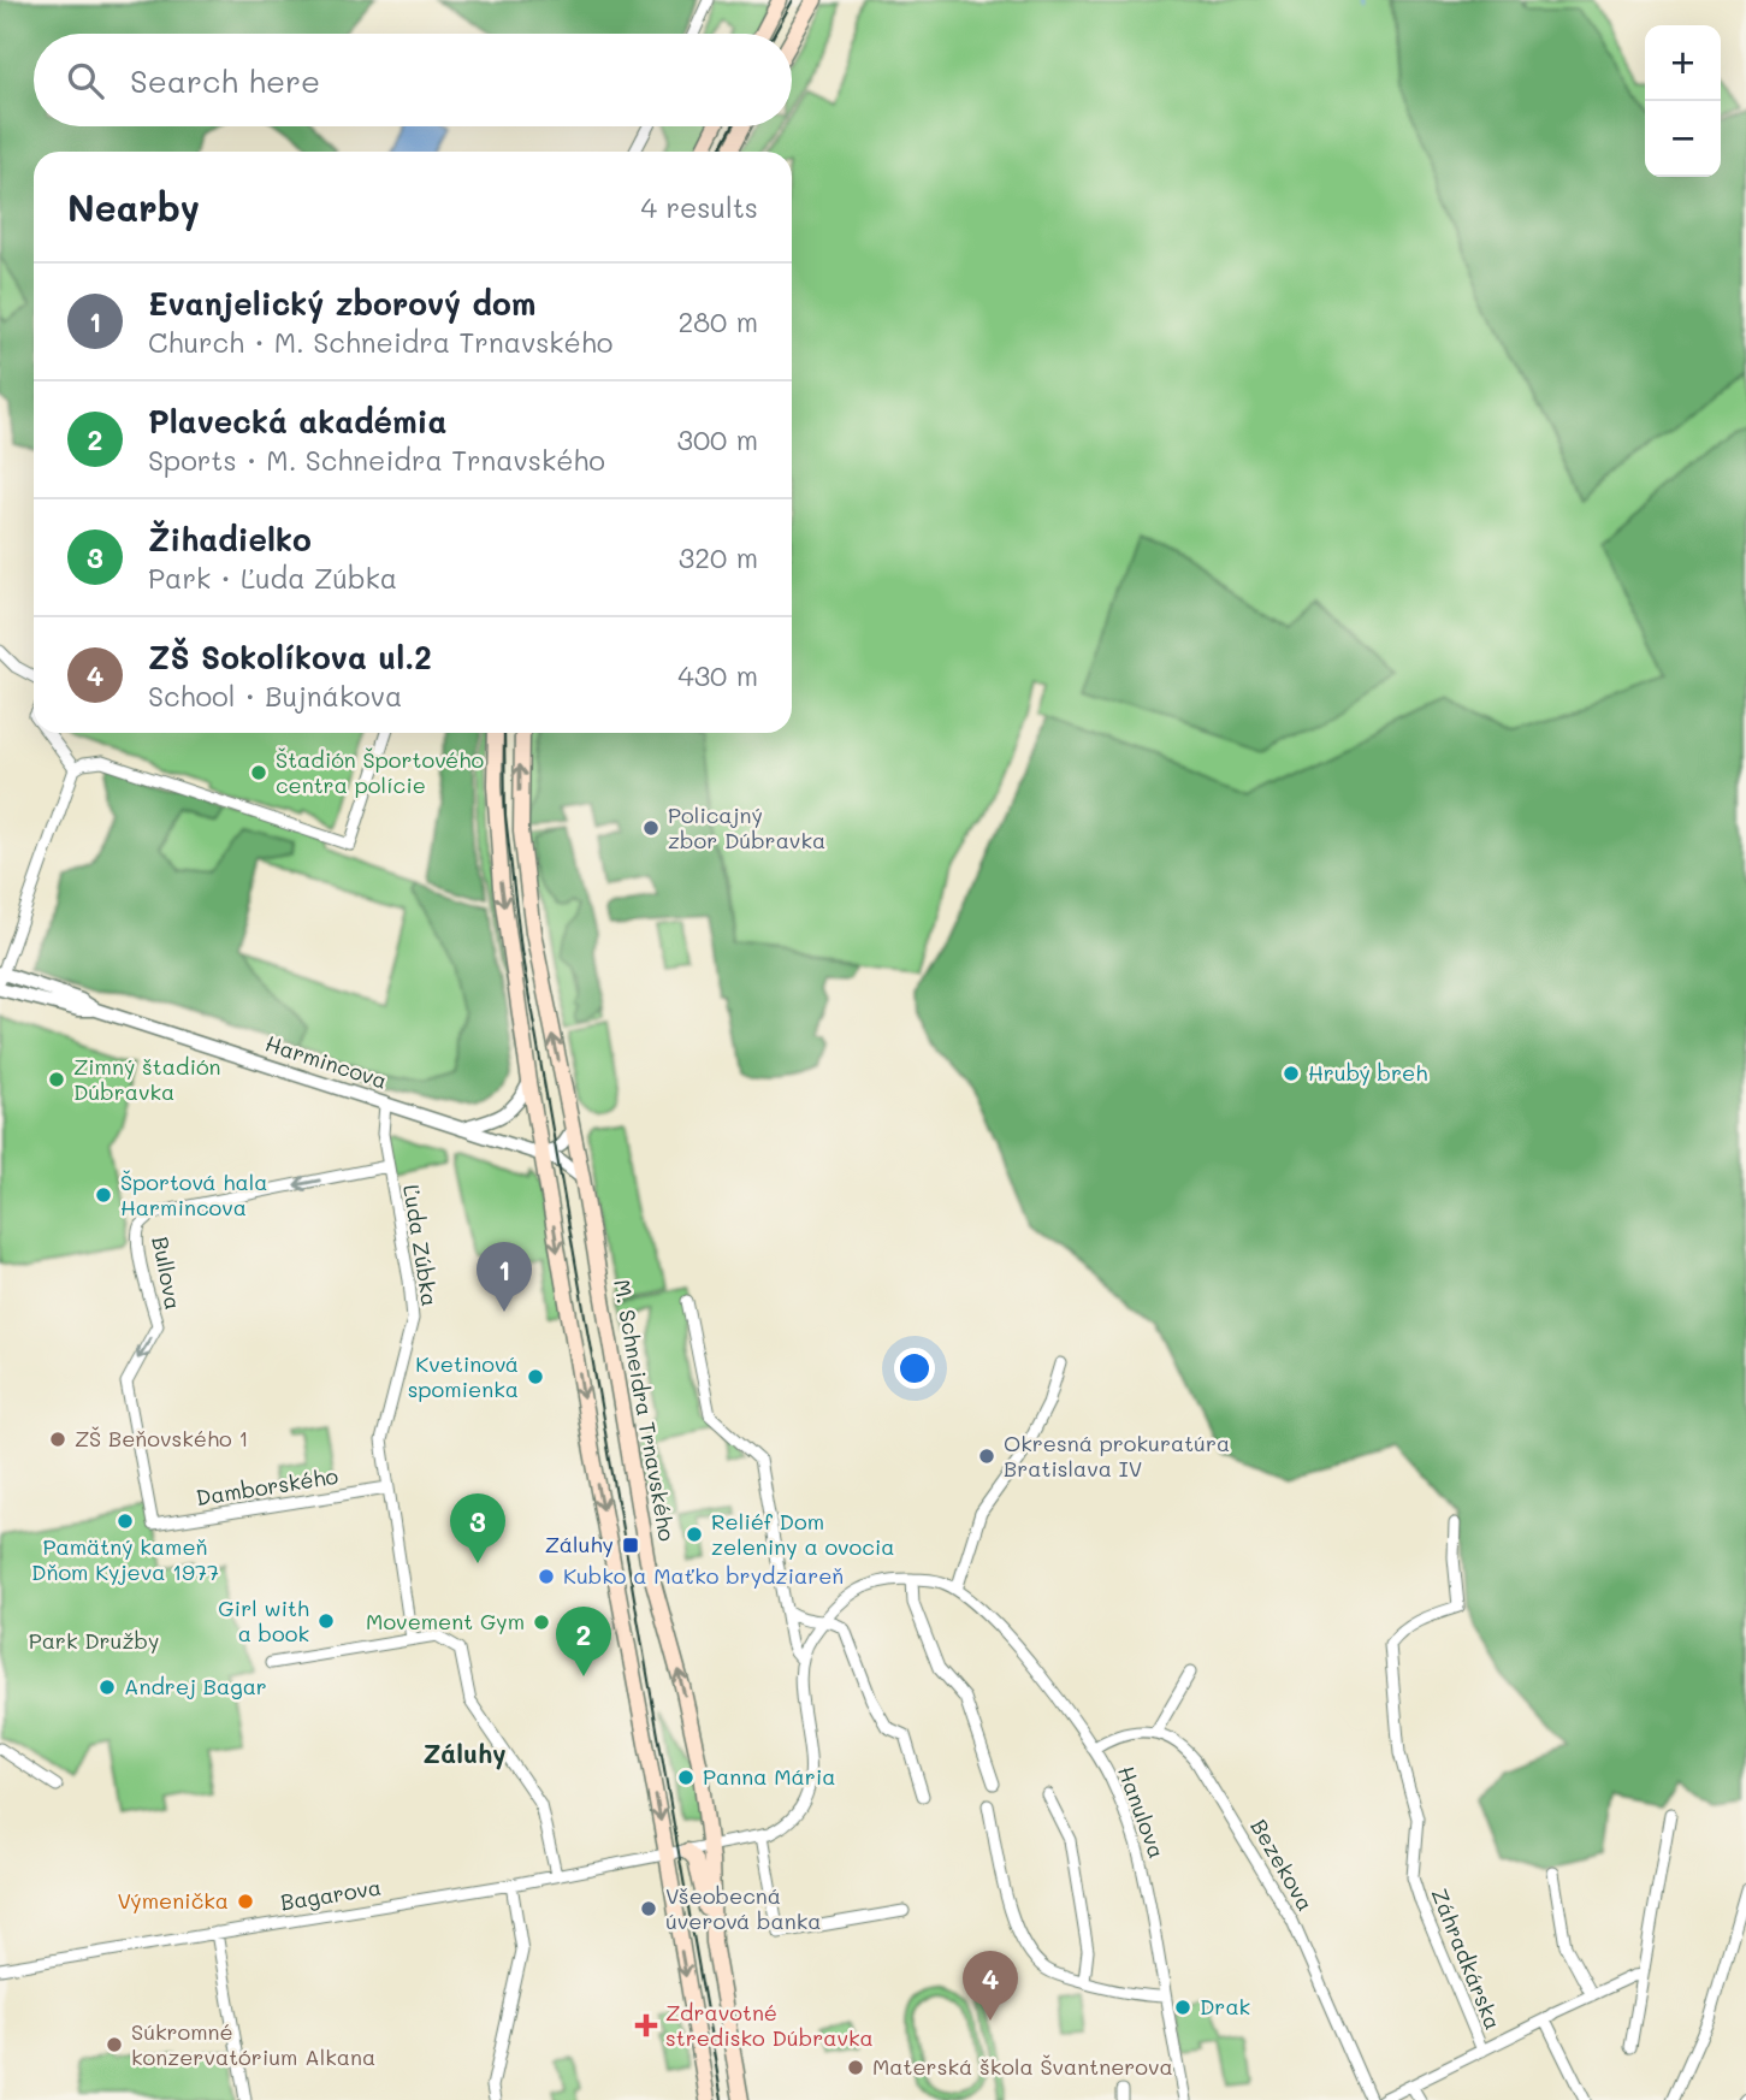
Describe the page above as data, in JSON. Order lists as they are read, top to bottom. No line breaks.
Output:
{"streets":{"main road":["M. Schneidra Trnavského"],"street":["Harmincova","Ľuda Zúbka","Bullova","Damborského","Hanulova","Bezekova","Bagarova","Záhradkárska"]},"crossings":[["Harmincova","Ľuda Zúbka"],["Harmincova","M. Schneidra Trnavského"],["Ľuda Zúbka","Bullova"],["Ľuda Zúbka","Damborského"],["Bullova","Damborského"],["M. Schneidra Trnavského","Bagarova"]],"districts":["Záluhy"],"parks":["Park Družby"],"places":{"other":["Štadión Športového centra polície","Policajný zbor Dúbravka","Hrubý breh","Zimný štadión Dúbravka","Športová hala Harmincova","Kvetinová spomienka","ZŠ Beňovského 1","Okresná prokuratúra Bratislava IV","Pamätný kameň Dňom Kyjeva 1977","Reliéf Dom zeleniny a ovocia","Kubko a Maťko brydziareň","Girl with a book","Movement Gym","Andrej Bagar","Panna Mária","Výmenička","Všeobecná úverová banka","Drak","Súkromné konzervatórium Alkana","Materská škola Švantnerova"],"transit":["Záluhy"],"health":["Zdravotné stredisko Dúbravka"]},"page":{"map_buttons":["+","−"],"search":"Search here","heading":["Nearby","4 results"],"list":[{"mark":"1","name":"Evanjelický zborový dom","note":"Church · M. Schneidra Trnavského","value":"280 m"},{"mark":"2","name":"Plavecká akadémia","note":"Sports · M. Schneidra Trnavského","value":"300 m"},{"mark":"3","name":"Žihadielko","note":"Park · Ľuda Zúbka","value":"320 m"},{"mark":"4","name":"ZŠ Sokolíkova ul.2","note":"School · Bujnákova","value":"430 m"}],"pins":["1","3","2","4"]}}
